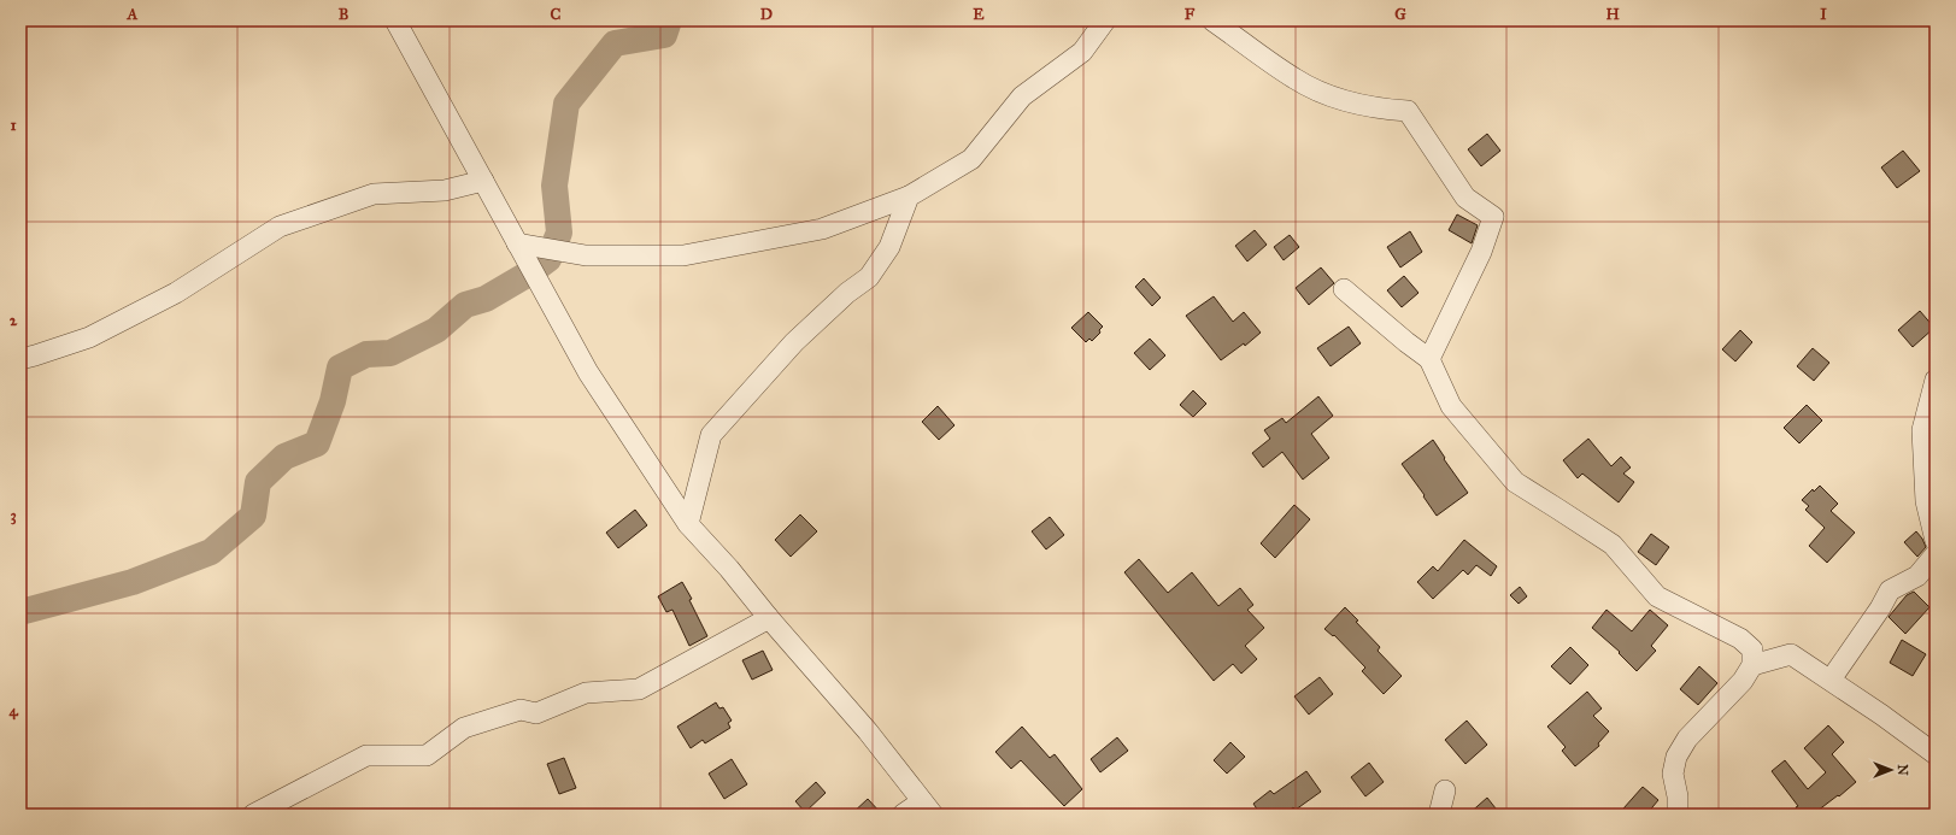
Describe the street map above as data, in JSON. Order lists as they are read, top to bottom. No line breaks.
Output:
{"north":"right","grid":{"columns":["A","B","C","D","E","F","G","H","I"],"rows":["1","2","3","4"]}}
